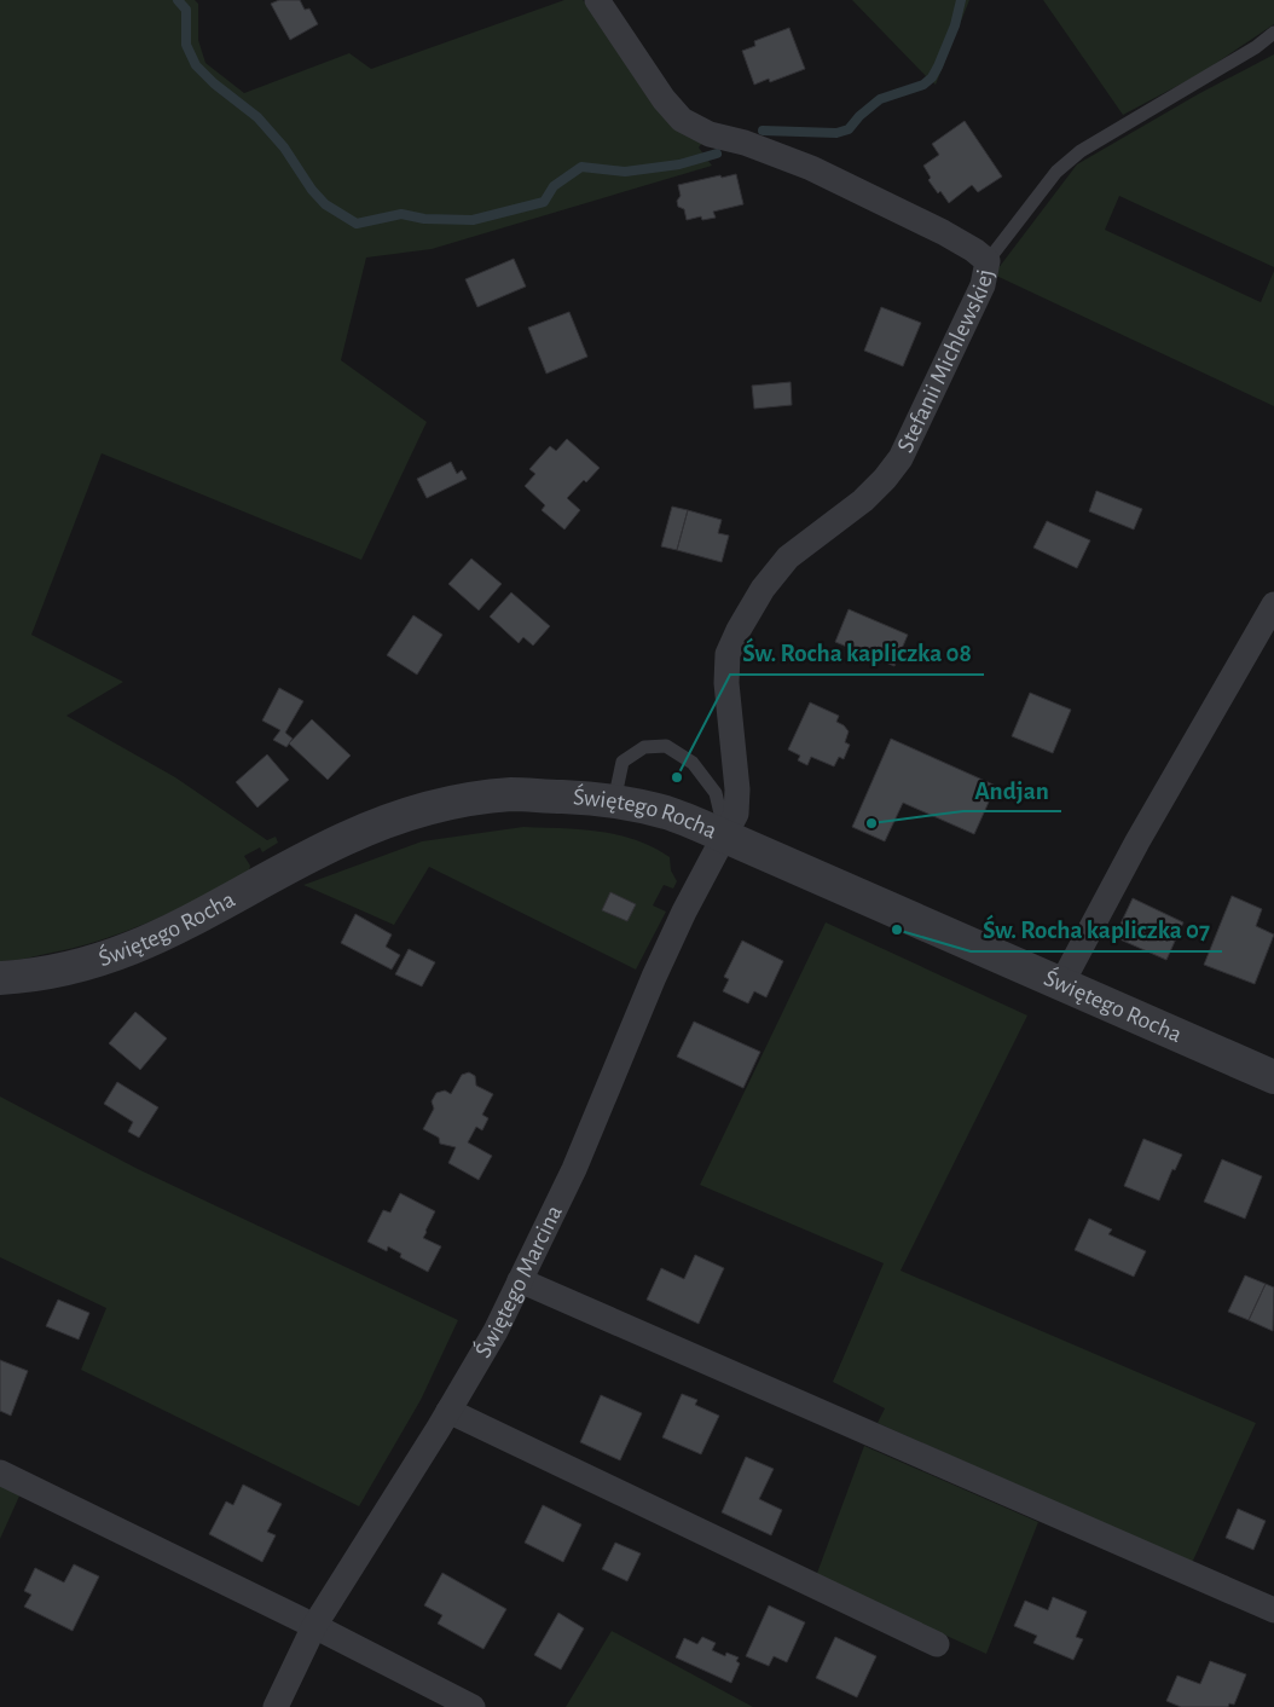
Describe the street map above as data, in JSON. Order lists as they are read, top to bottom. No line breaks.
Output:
{"streets":{"street":["Stefanii Michlewskiej","Świętego Rocha","Świętego Marcina"]},"crossings":[["Stefanii Michlewskiej","Świętego Rocha"],["Stefanii Michlewskiej","Świętego Marcina"],["Świętego Rocha","Świętego Marcina"]],"places":["Św. Rocha kapliczka 08","Andjan","Św. Rocha kapliczka 07"]}
